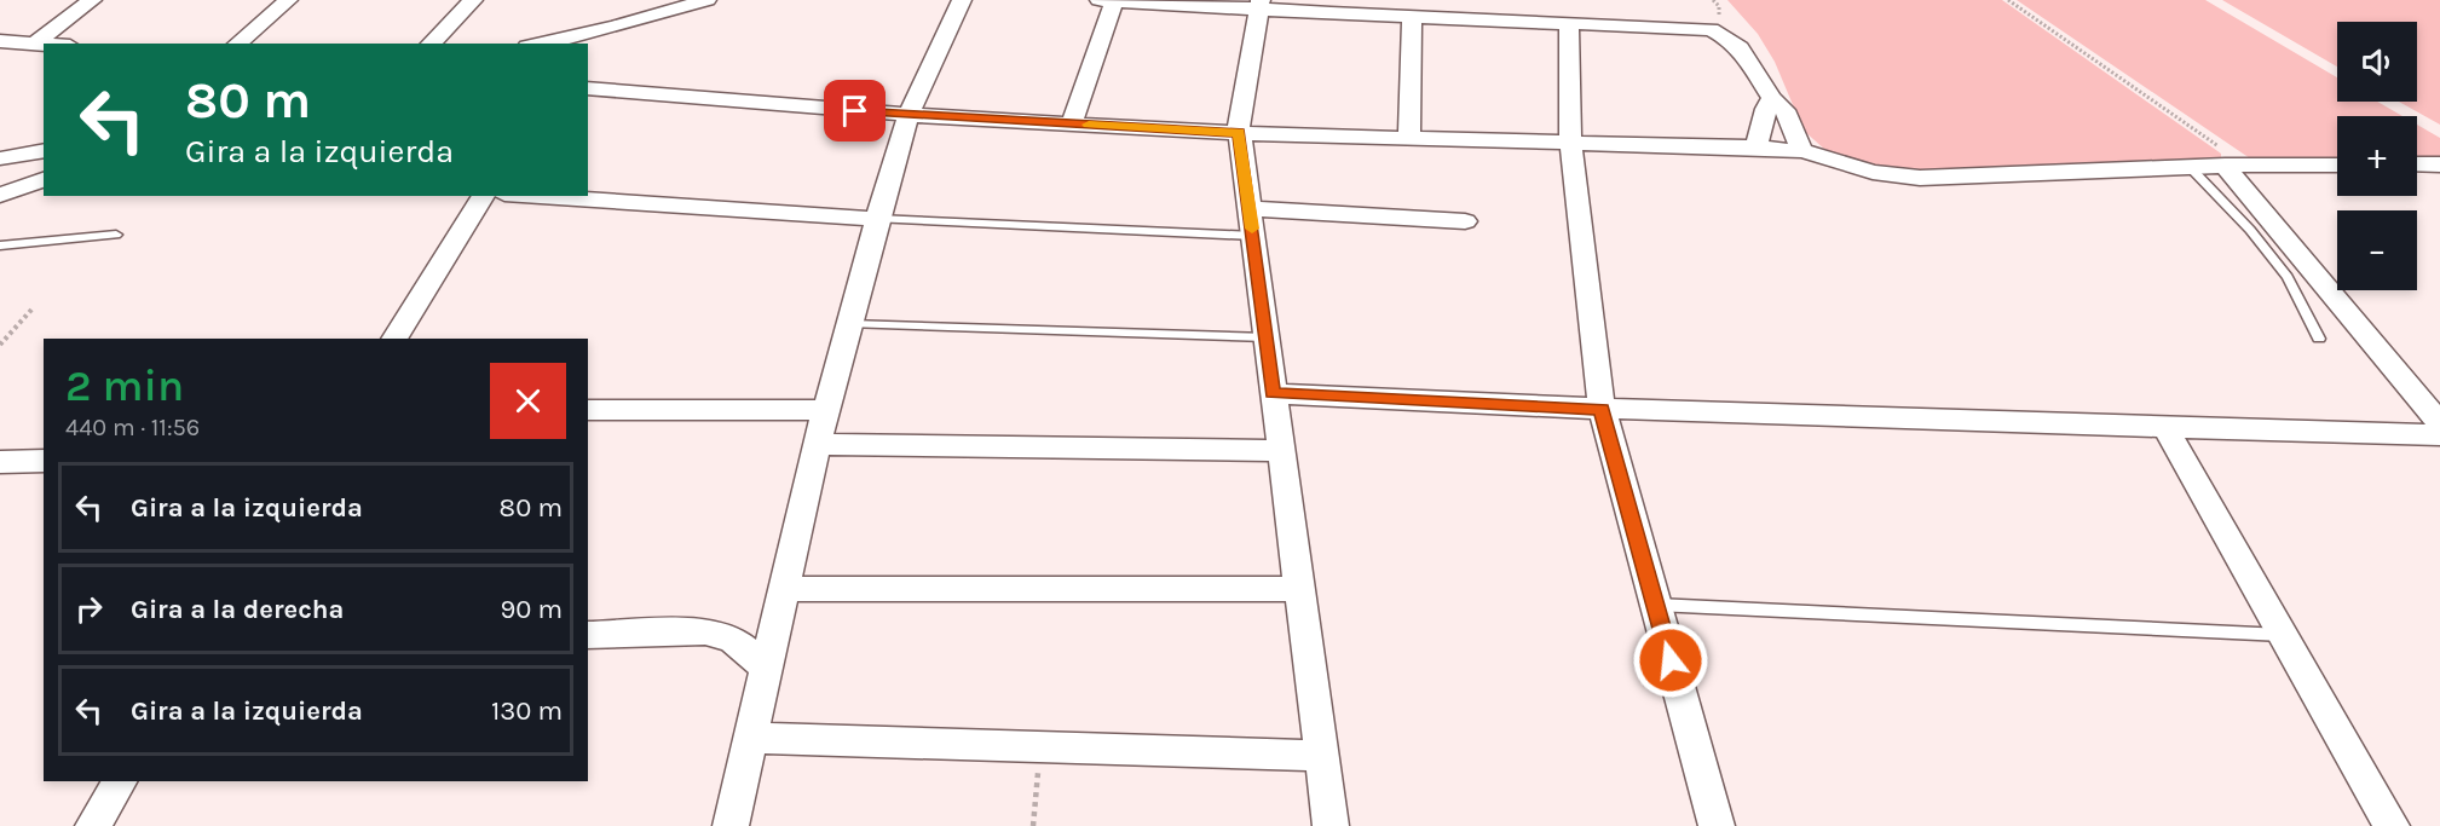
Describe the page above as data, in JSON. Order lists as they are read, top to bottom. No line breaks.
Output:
{"page":{"map_buttons":["+","−"],"turn":["80 m","Gira a la izquierda"],"heading":["2 min","440 m · 11:56"],"list":[{"name":"Gira a la izquierda","value":"80 m"},{"name":"Gira a la derecha","value":"90 m"},{"name":"Gira a la izquierda","value":"130 m"}]}}
